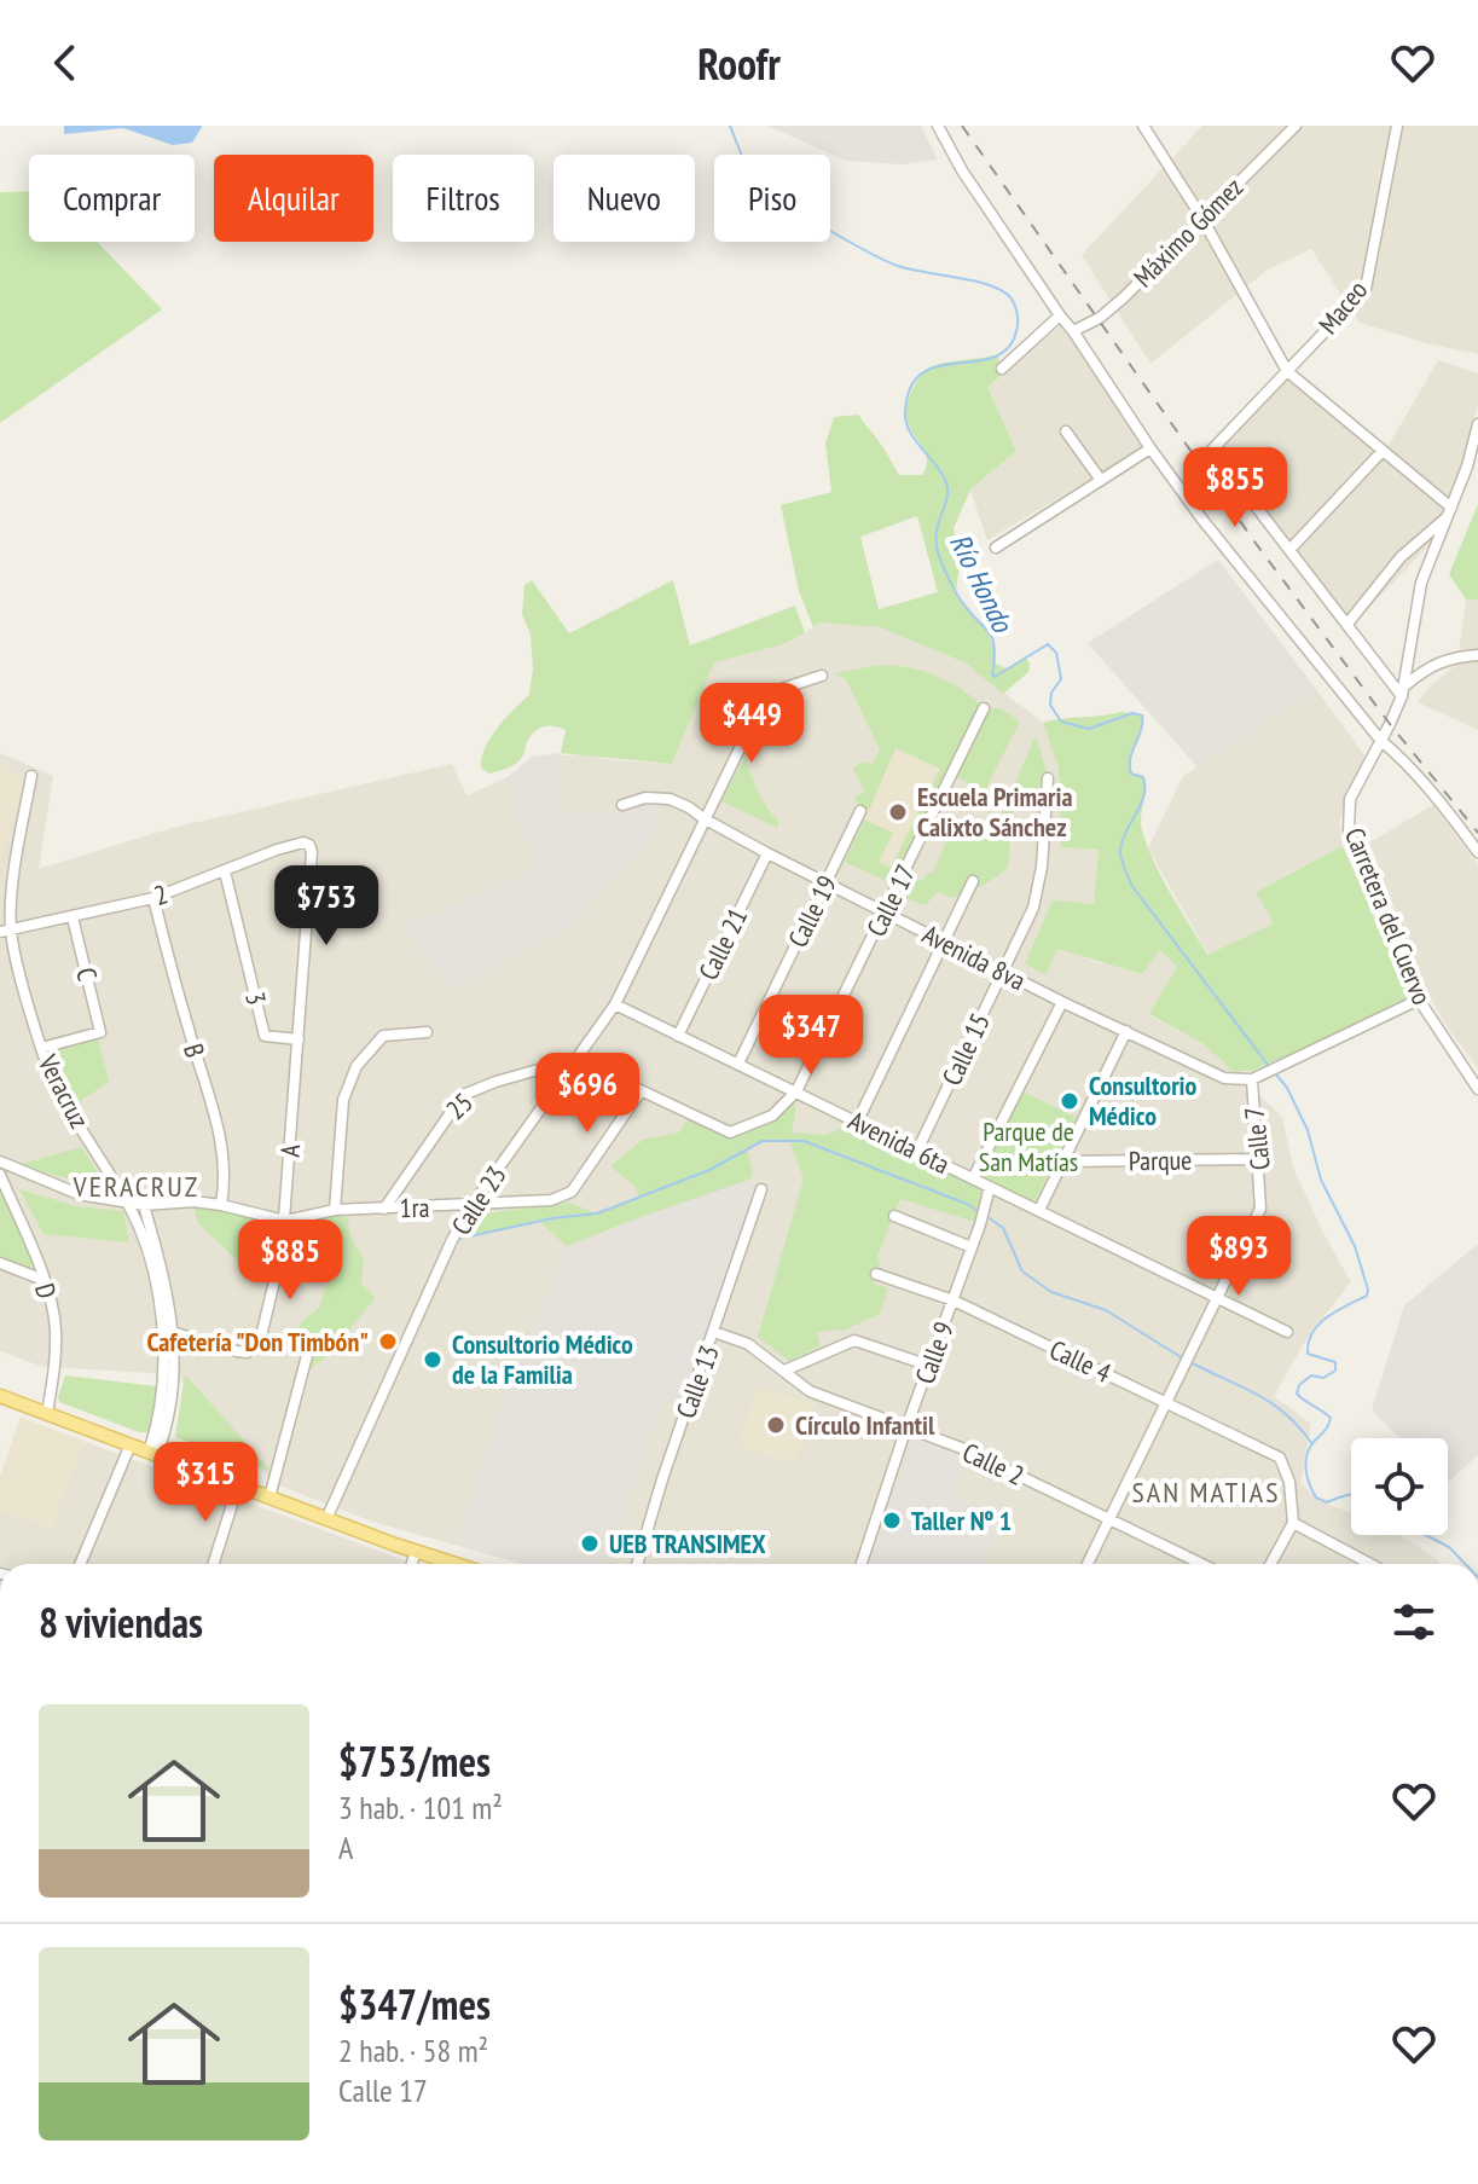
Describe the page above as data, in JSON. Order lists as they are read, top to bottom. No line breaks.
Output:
{"streets":{"street":["Máximo Gómez","Maceo","2","Calle 17","Calle 19","Carretera del Cuervo","Calle 21","Avenida 8va","C","3","Calle 15","B","Veracruz","25","Calle 7","Avenida 6ta","A","Parque","Calle 23","1ra","D","Calle 9","Calle 4","Calle 13","Calle 2"]},"crossings":[["2","C"],["2","3"],["2","B"],["2","Veracruz"],["2","A"],["Calle 17","Avenida 8va"],["Calle 17","Avenida 6ta"],["Calle 19","Avenida 8va"],["Calle 19","Avenida 6ta"],["Carretera del Cuervo","Calle 7"],["Calle 21","Avenida 8va"],["Calle 21","Avenida 6ta"],["Avenida 8va","Calle 15"],["Avenida 8va","Calle 7"],["Avenida 8va","Calle 23"],["C","Veracruz"],["3","A"],["Calle 15","Avenida 6ta"],["B","1ra"],["Veracruz","A"],["Veracruz","1ra"],["25","Calle 23"],["25","1ra"],["Calle 7","Avenida 6ta"],["Calle 7","Parque"],["Calle 7","Calle 4"],["Calle 7","Calle 2"],["Avenida 6ta","Calle 23"],["Avenida 6ta","Calle 9"],["A","1ra"],["Calle 23","1ra"],["Calle 9","Calle 4"],["Calle 9","Calle 2"],["Calle 13","Calle 2"]],"districts":["VERACRUZ","SAN MATIAS"],"water":["Río Hondo"],"parks":["Parque de San Matías"],"places":["Escuela Primaria Calixto Sánchez","Consultorio Médico","Cafetería \"Don Timbón\"","Consultorio Médico de la Familia","Círculo Infantil","Taller Nº 1","UEB TRANSIMEX"],"page":{"header":"Roofr","chip":["Comprar","Alquilar","Filtros","Nuevo","Piso"],"price":["$855","$449","$753","$347","$696","$893","$885","$315"],"heading":"8 viviendas","list":[{"name":"$753/mes","note":"3 hab. · 101 m² · A"},{"name":"$347/mes","note":"2 hab. · 58 m² · Calle 17"}]}}
